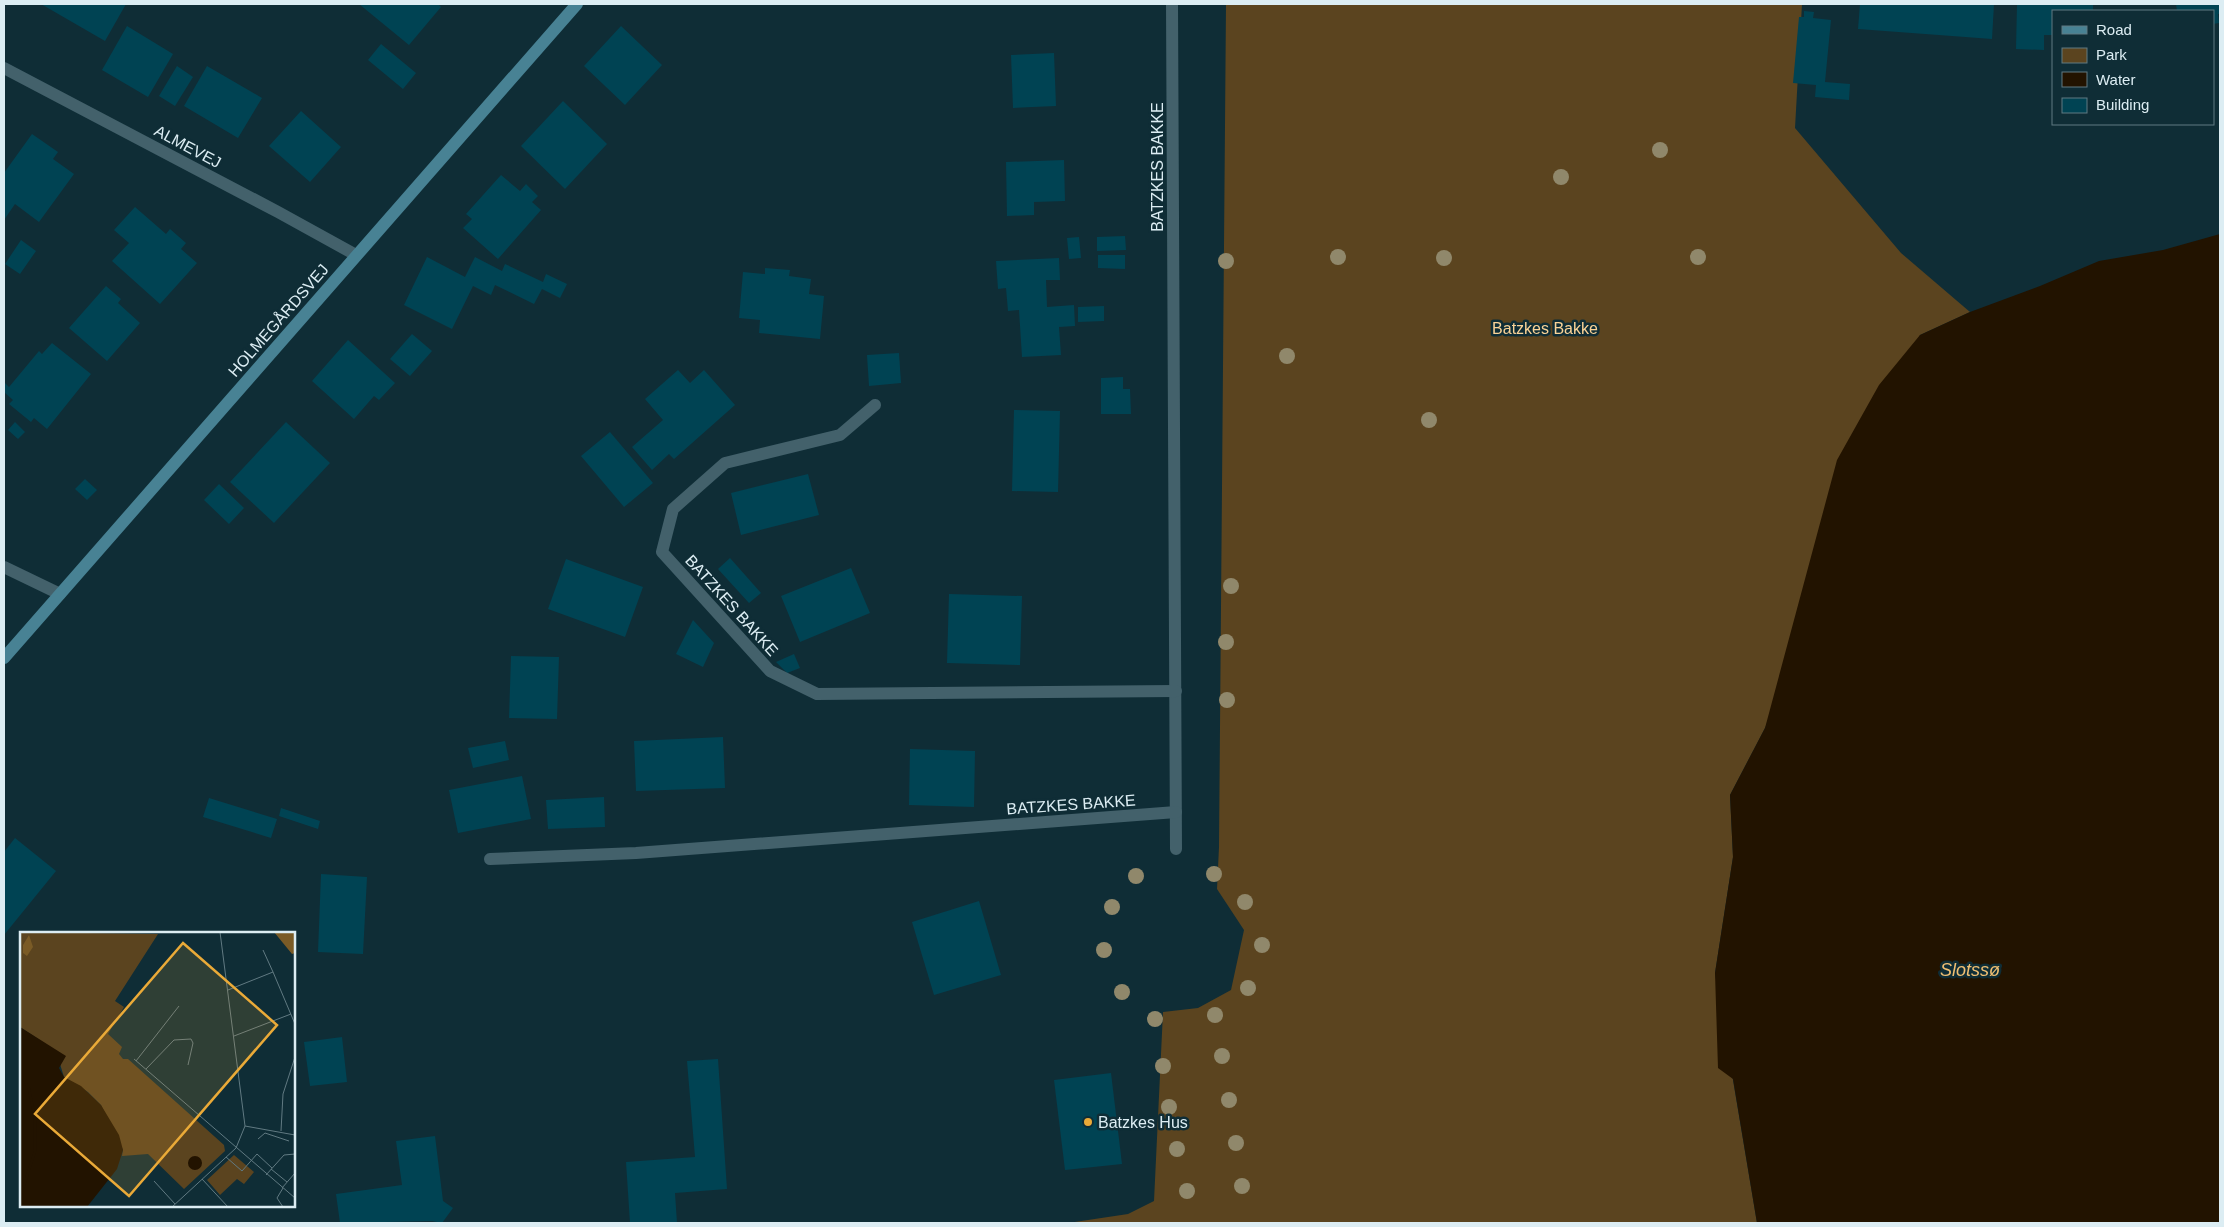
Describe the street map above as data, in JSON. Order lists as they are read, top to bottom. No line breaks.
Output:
{"streets":{"street":["ALMEVEJ","BATZKES BAKKE","HOLMEGÅRDSVEJ"]},"crossings":[["ALMEVEJ","HOLMEGÅRDSVEJ"]],"water":["Slotssø"],"parks":["Batzkes Bakke"],"places":["Batzkes Hus"],"legend":["Road","Park","Water","Building"]}
